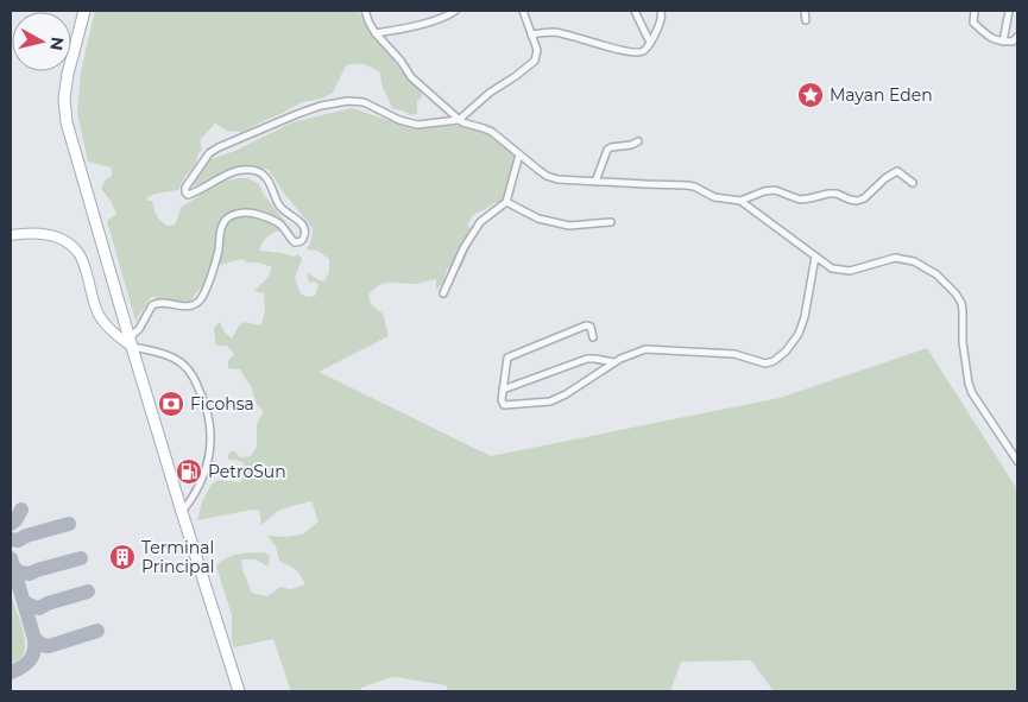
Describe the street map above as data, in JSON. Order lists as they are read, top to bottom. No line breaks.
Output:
{"places":{"place":["Mayan Eden"],"bank":["Ficohsa"],"fuel station":["PetroSun"],"building":["Terminal Principal"]},"north":"right"}
